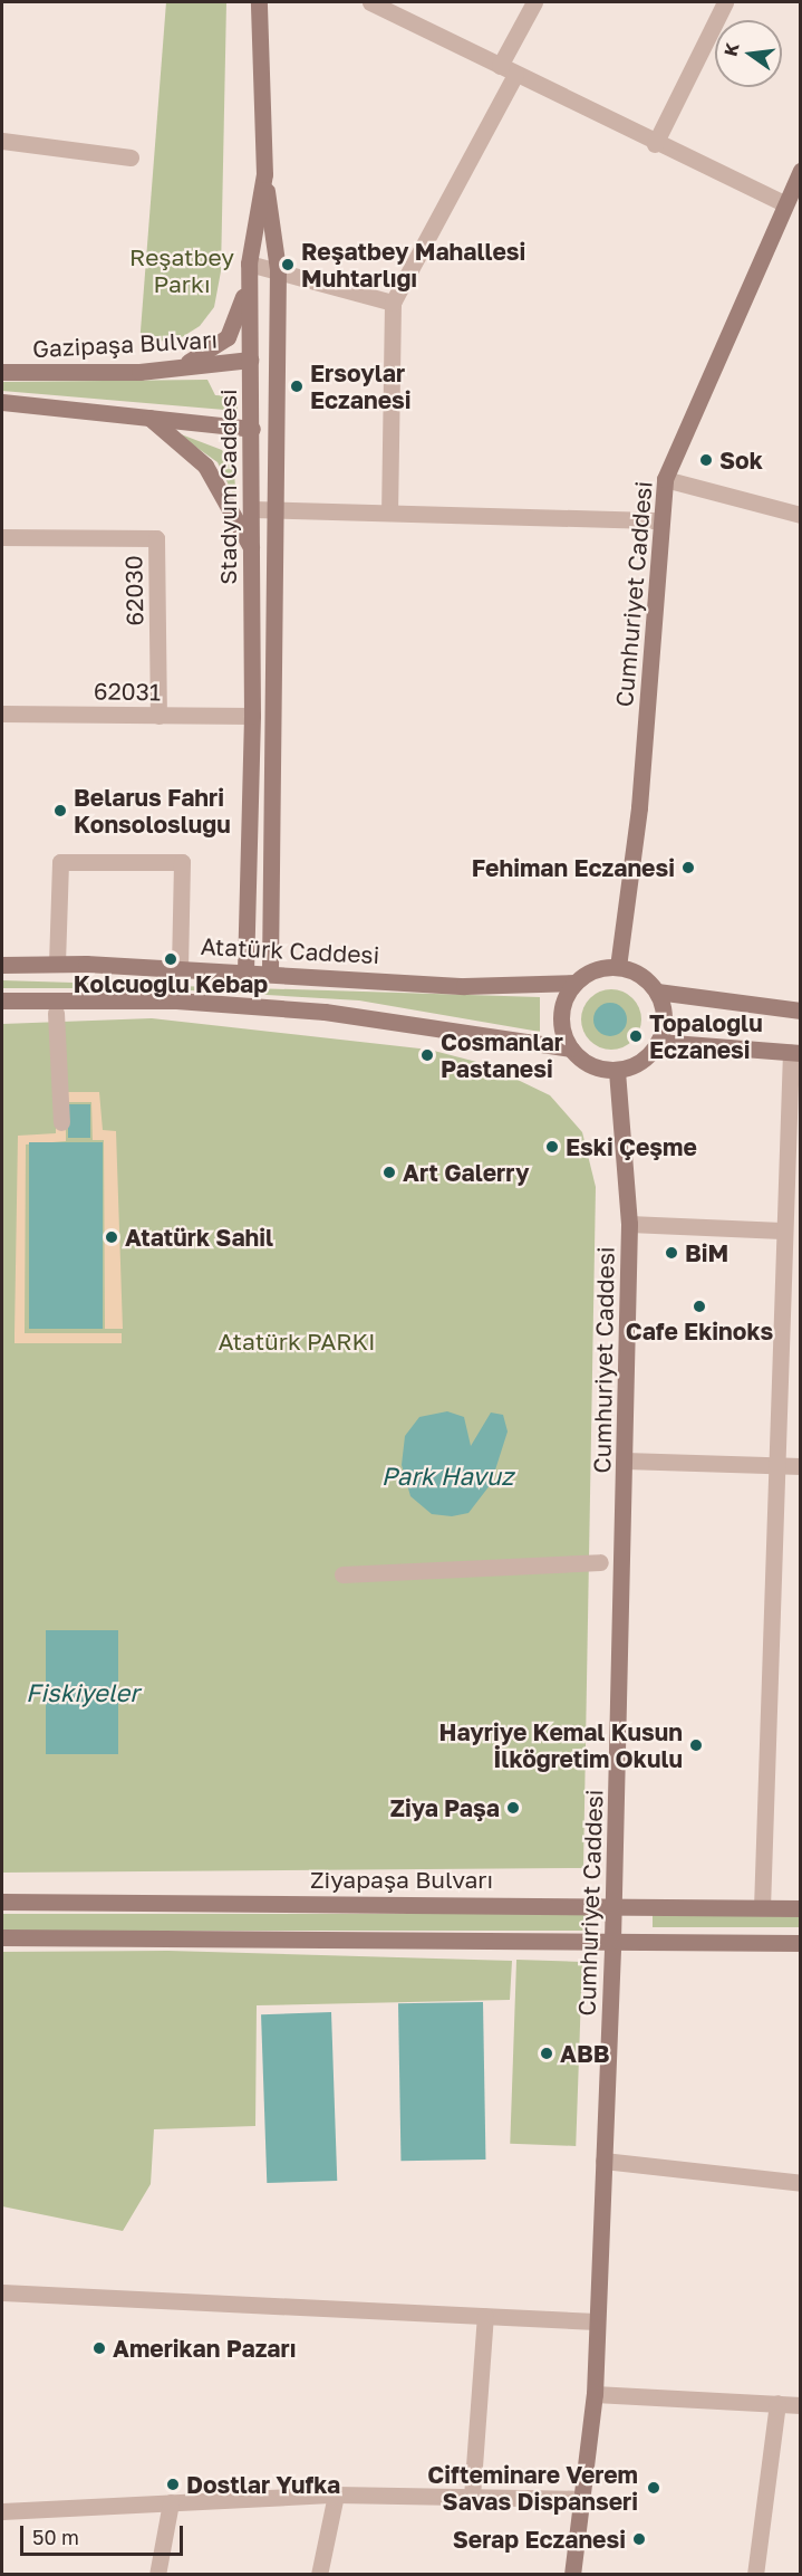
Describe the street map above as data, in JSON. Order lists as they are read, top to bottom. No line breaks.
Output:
{"streets":{"main road":["Gazipaşa Bulvarı","Stadyum Caddesi","Cumhuriyet Caddesi","Atatürk Caddesi","Ziyapaşa Bulvarı"],"street":["62030","62031"]},"crossings":[["Gazipaşa Bulvarı","Stadyum Caddesi"],["Stadyum Caddesi","62031"],["Stadyum Caddesi","Atatürk Caddesi"],["62030","62031"],["Cumhuriyet Caddesi","Atatürk Caddesi"],["Cumhuriyet Caddesi","Ziyapaşa Bulvarı"]],"water":["Park Havuz","Fiskiyeler"],"parks":["Reşatbey Parkı","Atatürk PARKI"],"places":["Reşatbey Mahallesi Muhtarlığı","Ersoylar Eczanesi","Sok","Belarus Fahri Konsolosluğu","Fehiman Eczanesi","Kolcuoğlu Kebap","Topaloglu Eczanesi","Cosmanlar Pastanesi","Eski Çeşme","Art Galerry","Atatürk Sahil","BiM","Cafe Ekinoks","Hayriye Kemal Kusun İlköğretim Okulu","Ziya Paşa","ABB","Amerikan Pazarı","Dostlar Yufka","Cifteminare Verem Savas Dispanseri","Serap Eczanesi"],"scale_bar":"50 m","north":"left"}
